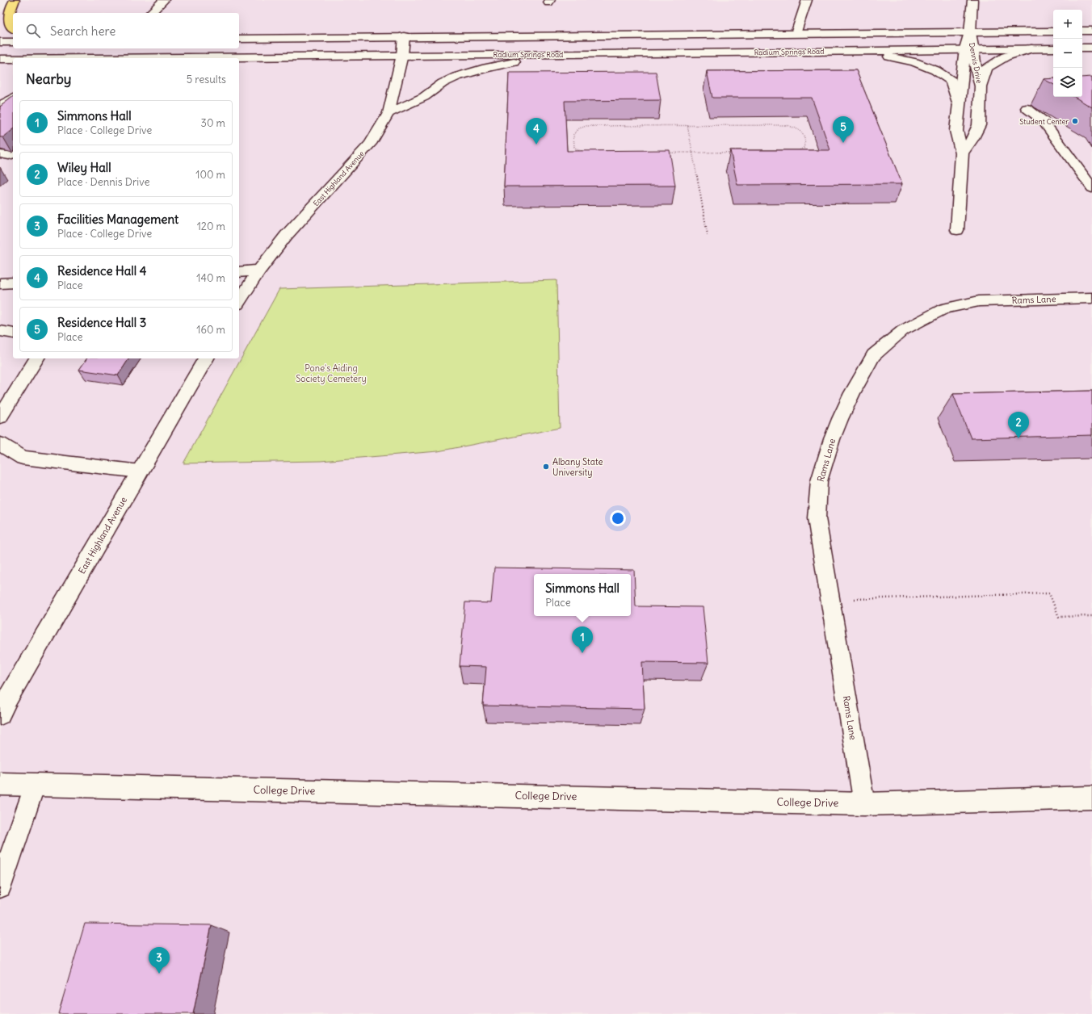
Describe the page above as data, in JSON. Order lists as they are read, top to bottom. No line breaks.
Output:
{"streets":{"main road":["Radium Springs Road","Dennis Drive","East Highland Avenue","College Drive"],"lane":["Rams Lane"]},"crossings":[["Radium Springs Road","Dennis Drive"],["Radium Springs Road","East Highland Avenue"],["Rams Lane","College Drive"]],"parks":["Pone's Aiding Society Cemetery"],"places":["Student Center","Albany State University"],"page":{"map_buttons":["+","−"],"search":"Search here","heading":["Nearby","5 results"],"list":[{"mark":"1","name":"Simmons Hall","note":"Place · College Drive","value":"30 m"},{"mark":"2","name":"Wiley Hall","note":"Place · Dennis Drive","value":"100 m"},{"mark":"3","name":"Facilities Management","note":"Place · College Drive","value":"120 m"},{"mark":"4","name":"Residence Hall 4","note":"Place","value":"140 m"},{"mark":"5","name":"Residence Hall 3","note":"Place","value":"160 m"}],"pins":["5","4","2","1","3"],"popup":["Simmons Hall","Place"]}}
